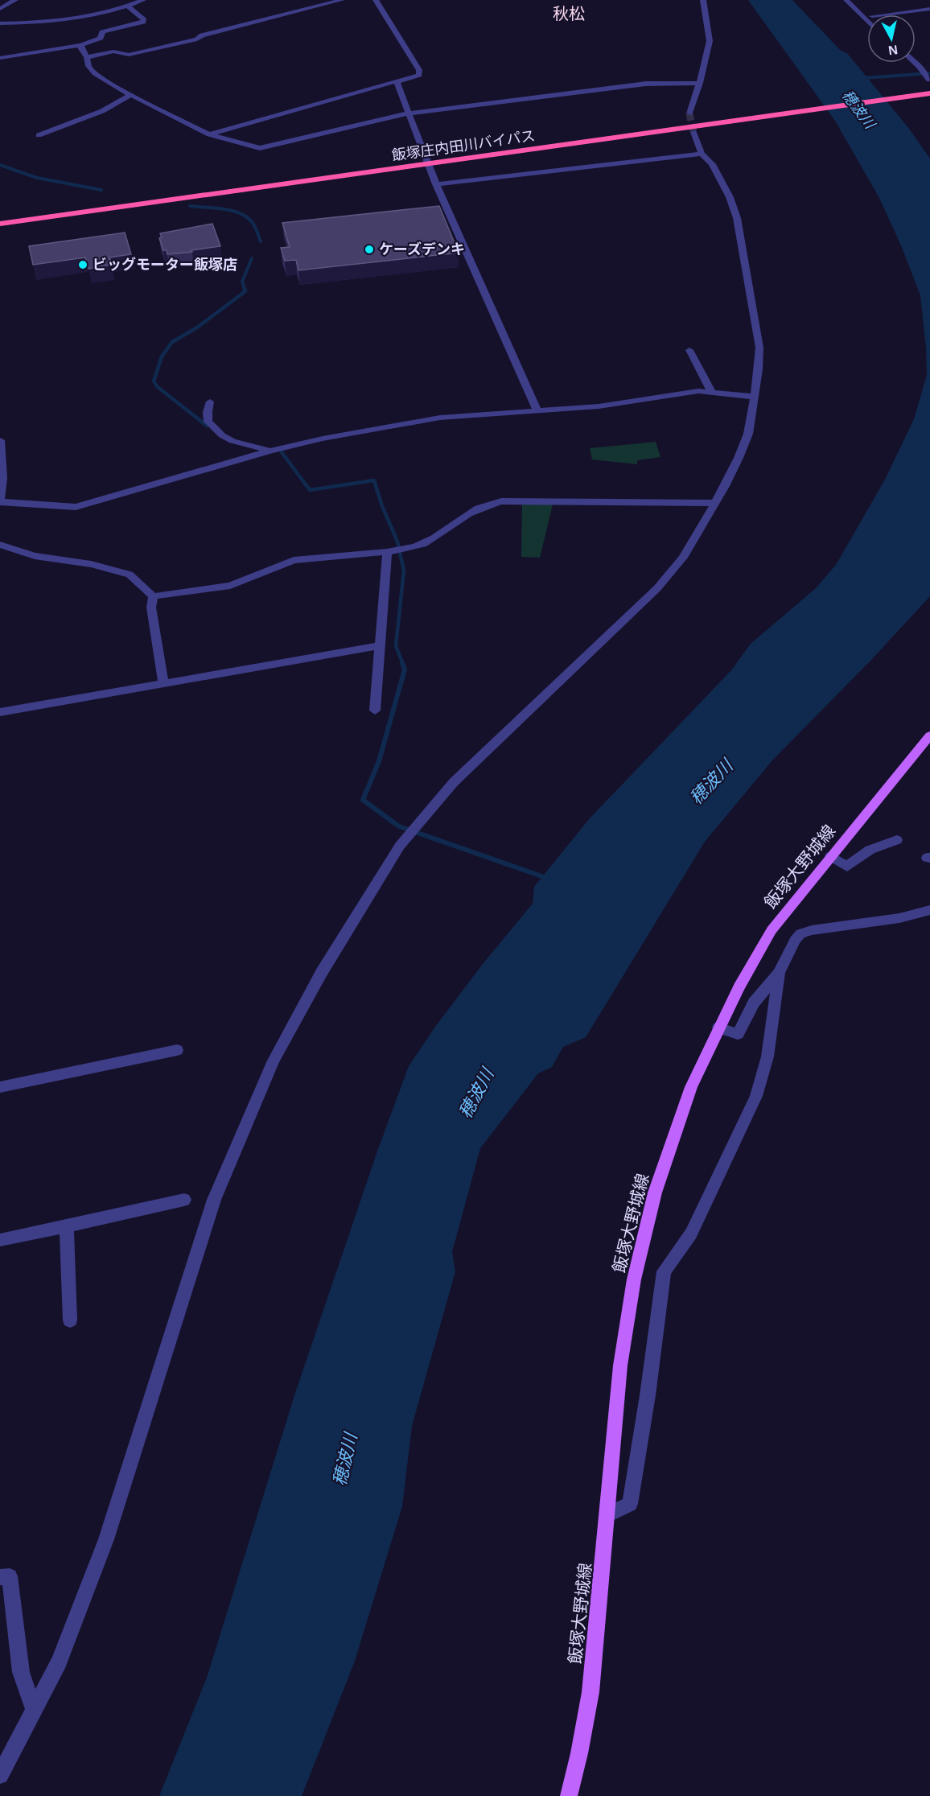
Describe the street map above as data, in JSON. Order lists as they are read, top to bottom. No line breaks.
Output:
{"streets":{"highway":["飯塚庄内田川バイパス"],"main road":["飯塚大野城線"]},"districts":["秋松"],"water":["穂波川"],"places":["ケーズデンキ","ビッグモーター飯塚店"],"north":"bottom"}
